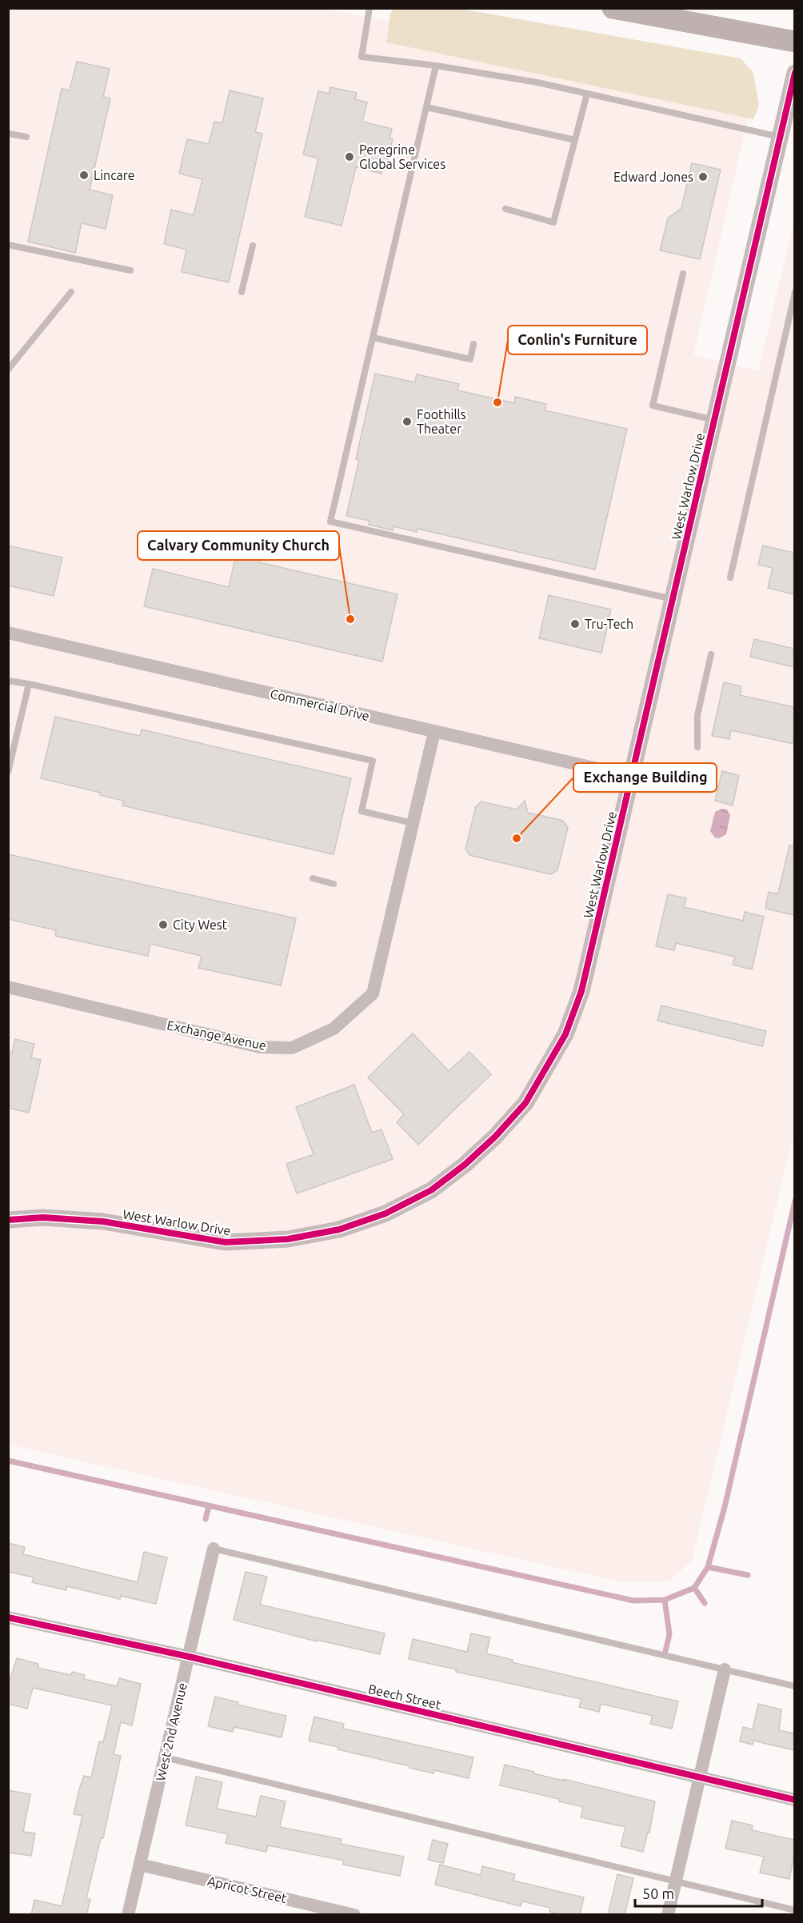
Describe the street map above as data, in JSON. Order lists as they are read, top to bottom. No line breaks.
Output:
{"streets":{"street":["West Warlow Drive","Commercial Drive","Exchange Avenue","Beech Street","West 2nd Avenue","Apricot Street"]},"crossings":[["West Warlow Drive","Commercial Drive"],["Commercial Drive","Exchange Avenue"],["Beech Street","West 2nd Avenue"],["West 2nd Avenue","Apricot Street"]],"places":["Peregrine Global Services","Lincare","Edward Jones","Conlin's Furniture","Foothills Theater","Calvary Community Church","Tru-Tech","Exchange Building","City West"],"scale_bar":"50 m"}
